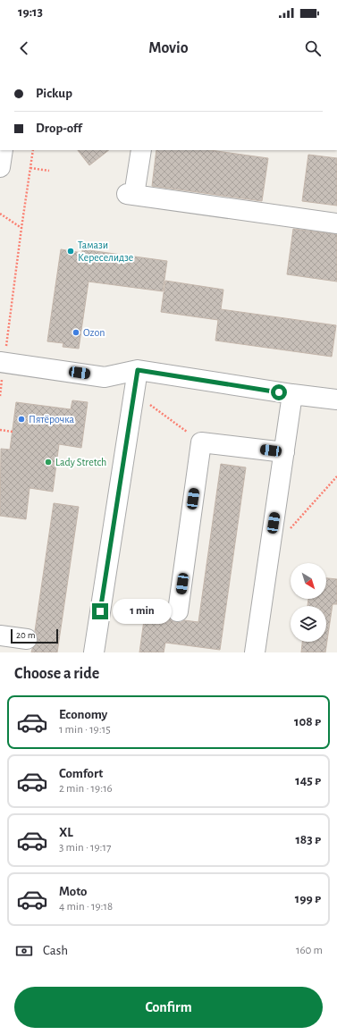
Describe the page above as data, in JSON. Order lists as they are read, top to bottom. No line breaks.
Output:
{"places":["Тамази Кереселидзе","Ozon","Пятёрочка","Lady Stretch"],"scale_bar":"20 m","north":"bottom right","page":{"status":"19:13","header":"Movio","banner":["Pickup","Drop-off"],"bubble":"1 min","scale":"20 m","heading":"Choose a ride","list":[{"name":"Economy","note":"1 min · 19:15","value":"108 ₽"},{"name":"Comfort","note":"2 min · 19:16","value":"145 ₽"},{"name":"XL","note":"3 min · 19:17","value":"183 ₽"},{"name":"Moto","note":"4 min · 19:18","value":"199 ₽"}],"pay":["Cash","160 m"],"buttons":"Confirm"}}
